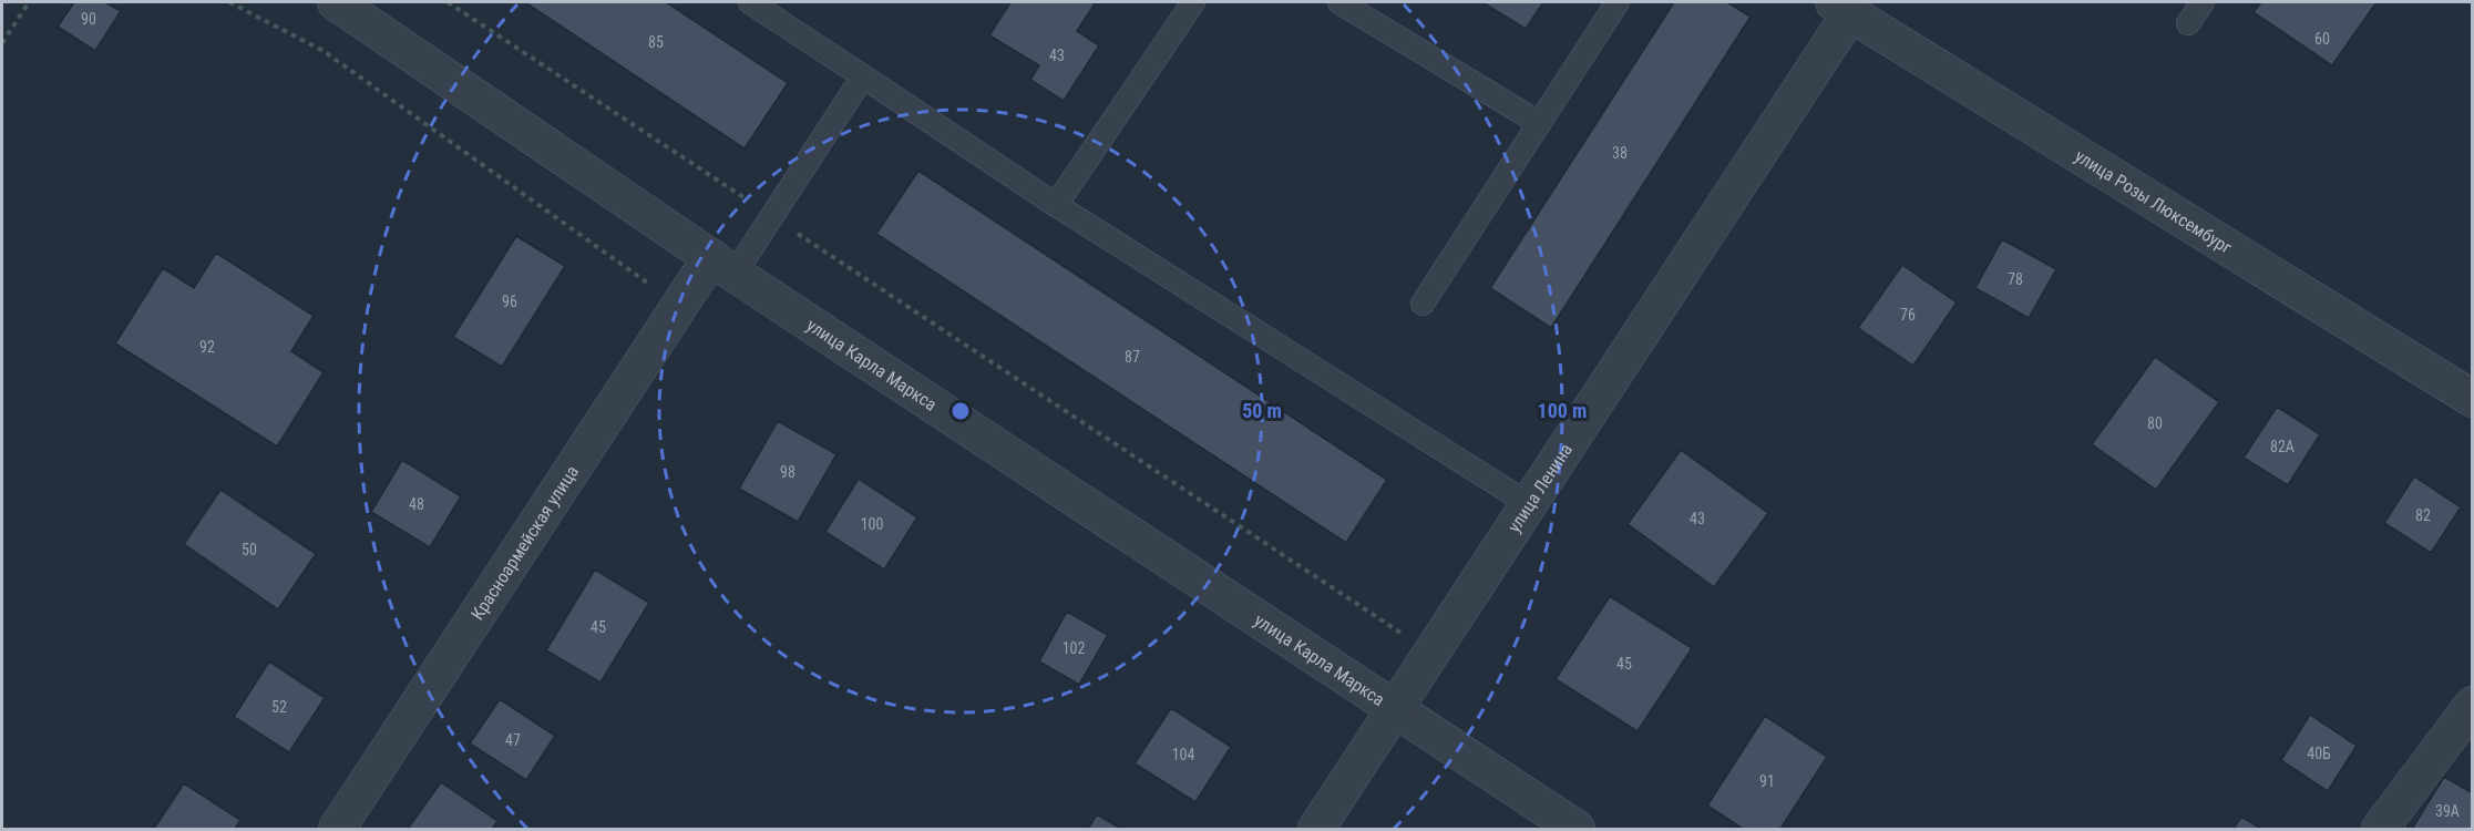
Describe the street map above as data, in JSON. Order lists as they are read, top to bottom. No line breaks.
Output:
{"streets":{"street":["улица Розы Люксембург","улица Карла Маркса","улица Ленина","Красноармейская улица"]},"crossings":[["улица Розы Люксембург","улица Ленина"],["улица Карла Маркса","улица Ленина"],["улица Карла Маркса","Красноармейская улица"]],"house_numbers":["90","60","85","43","38","78","96","76","92","87","80","82А","98","48","82","43","100","50","45","102","45","52","47","40Б","104","91","39А"],"rings":["50 m","100 m"]}
